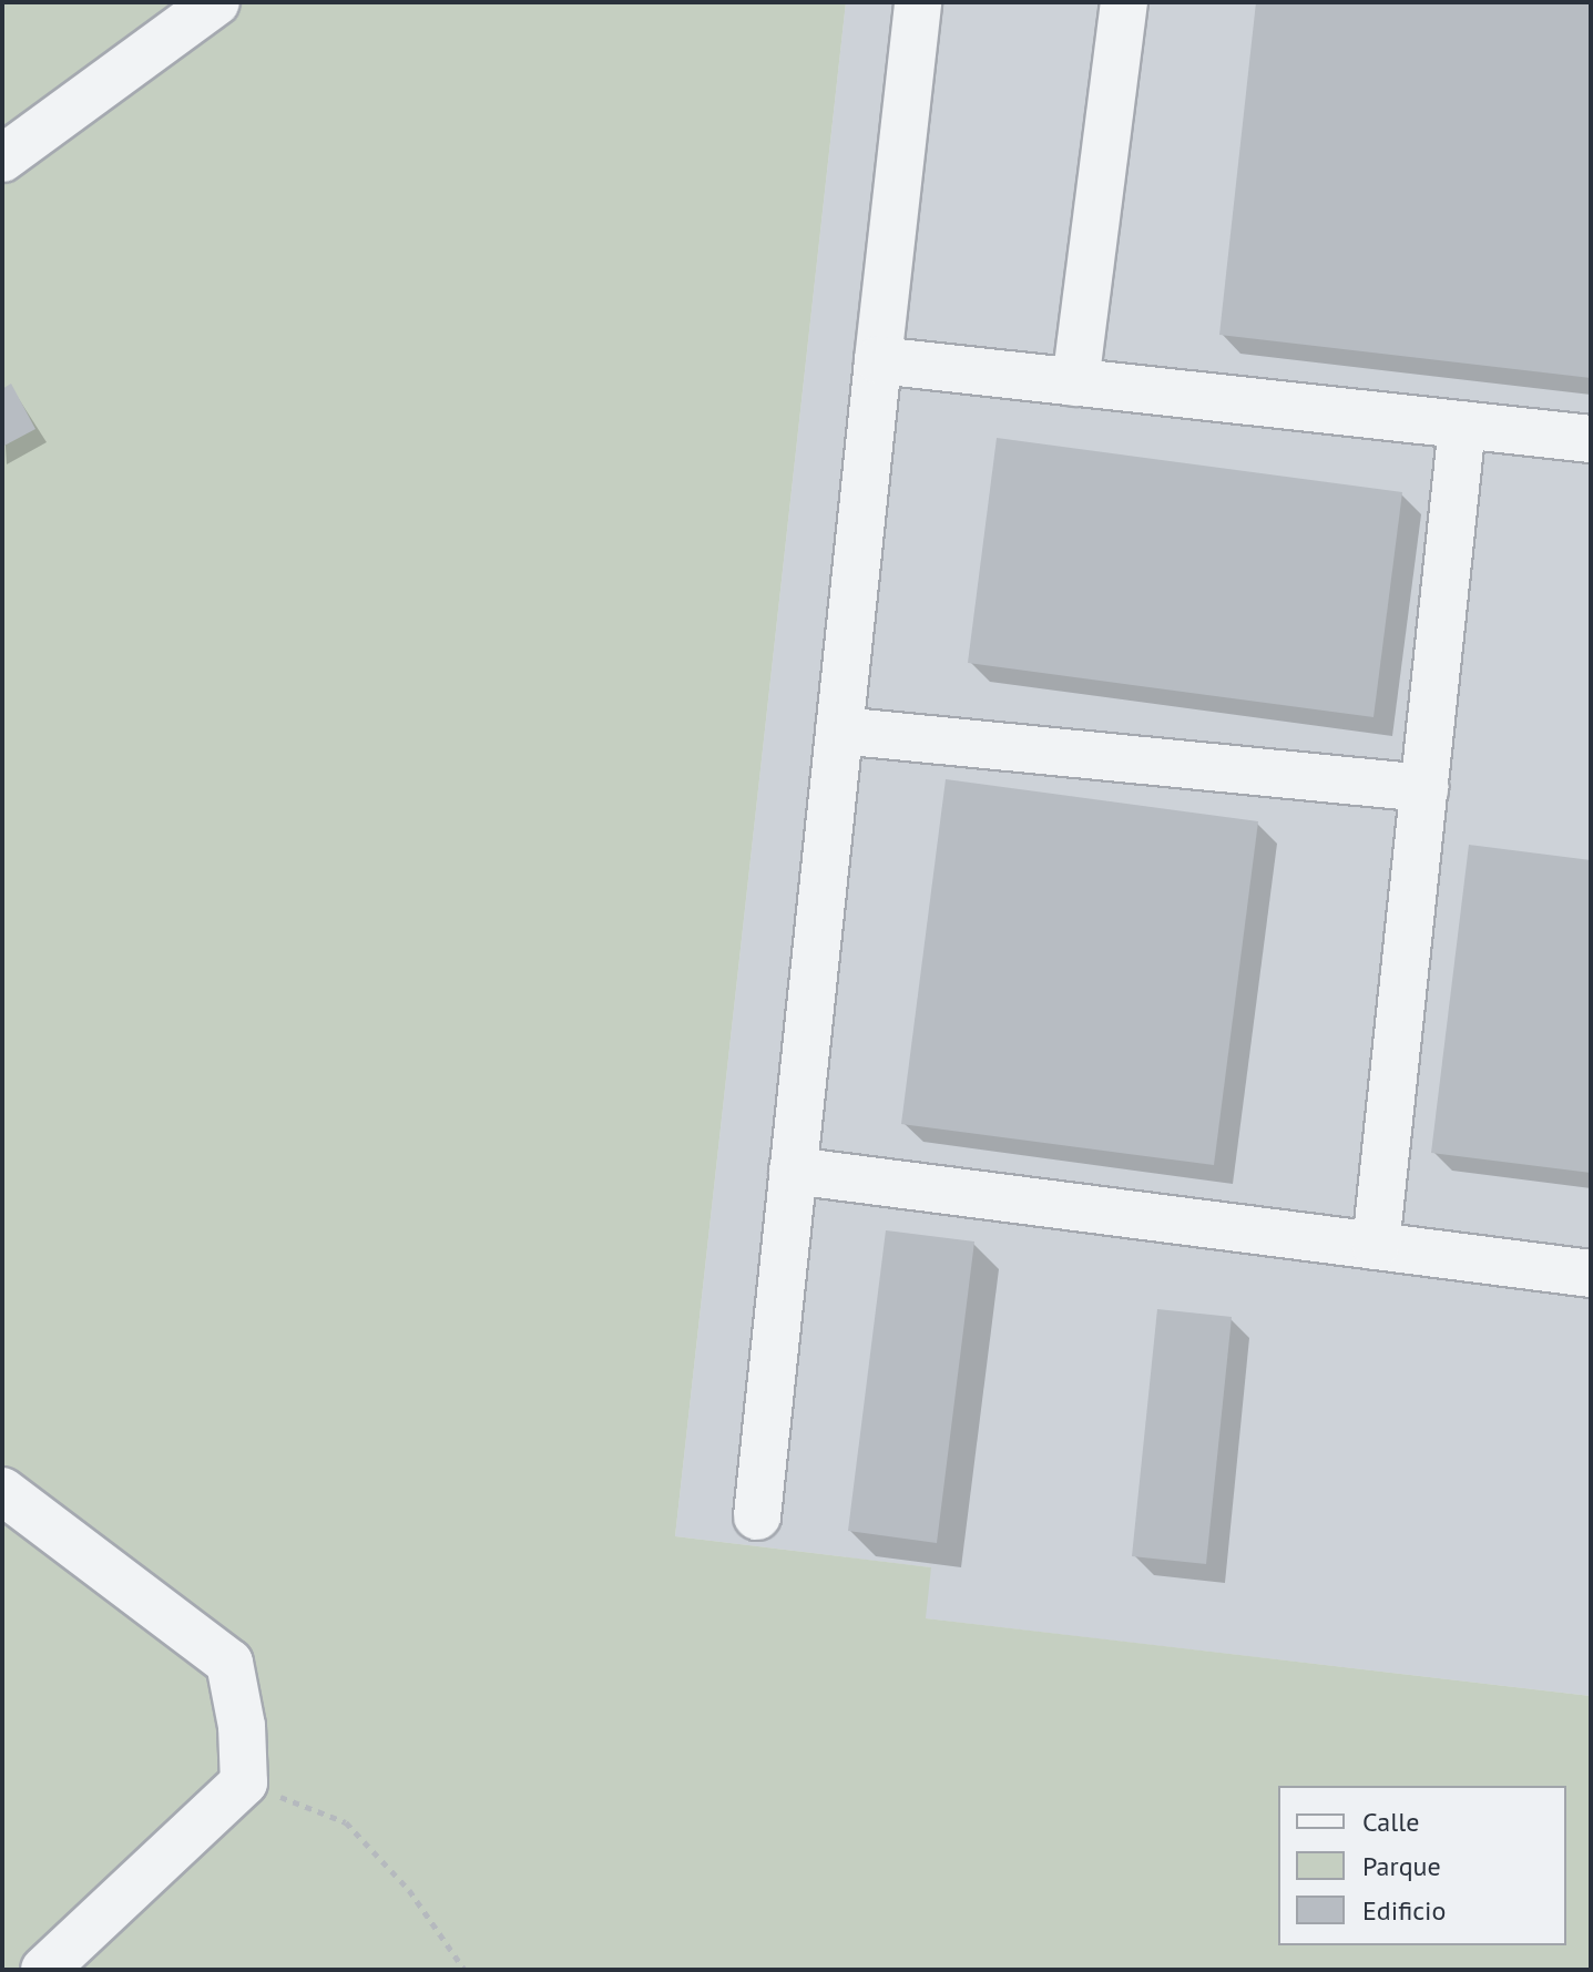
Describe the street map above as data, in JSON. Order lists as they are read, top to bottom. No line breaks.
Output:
{"legend":["Calle","Parque","Edificio"]}
